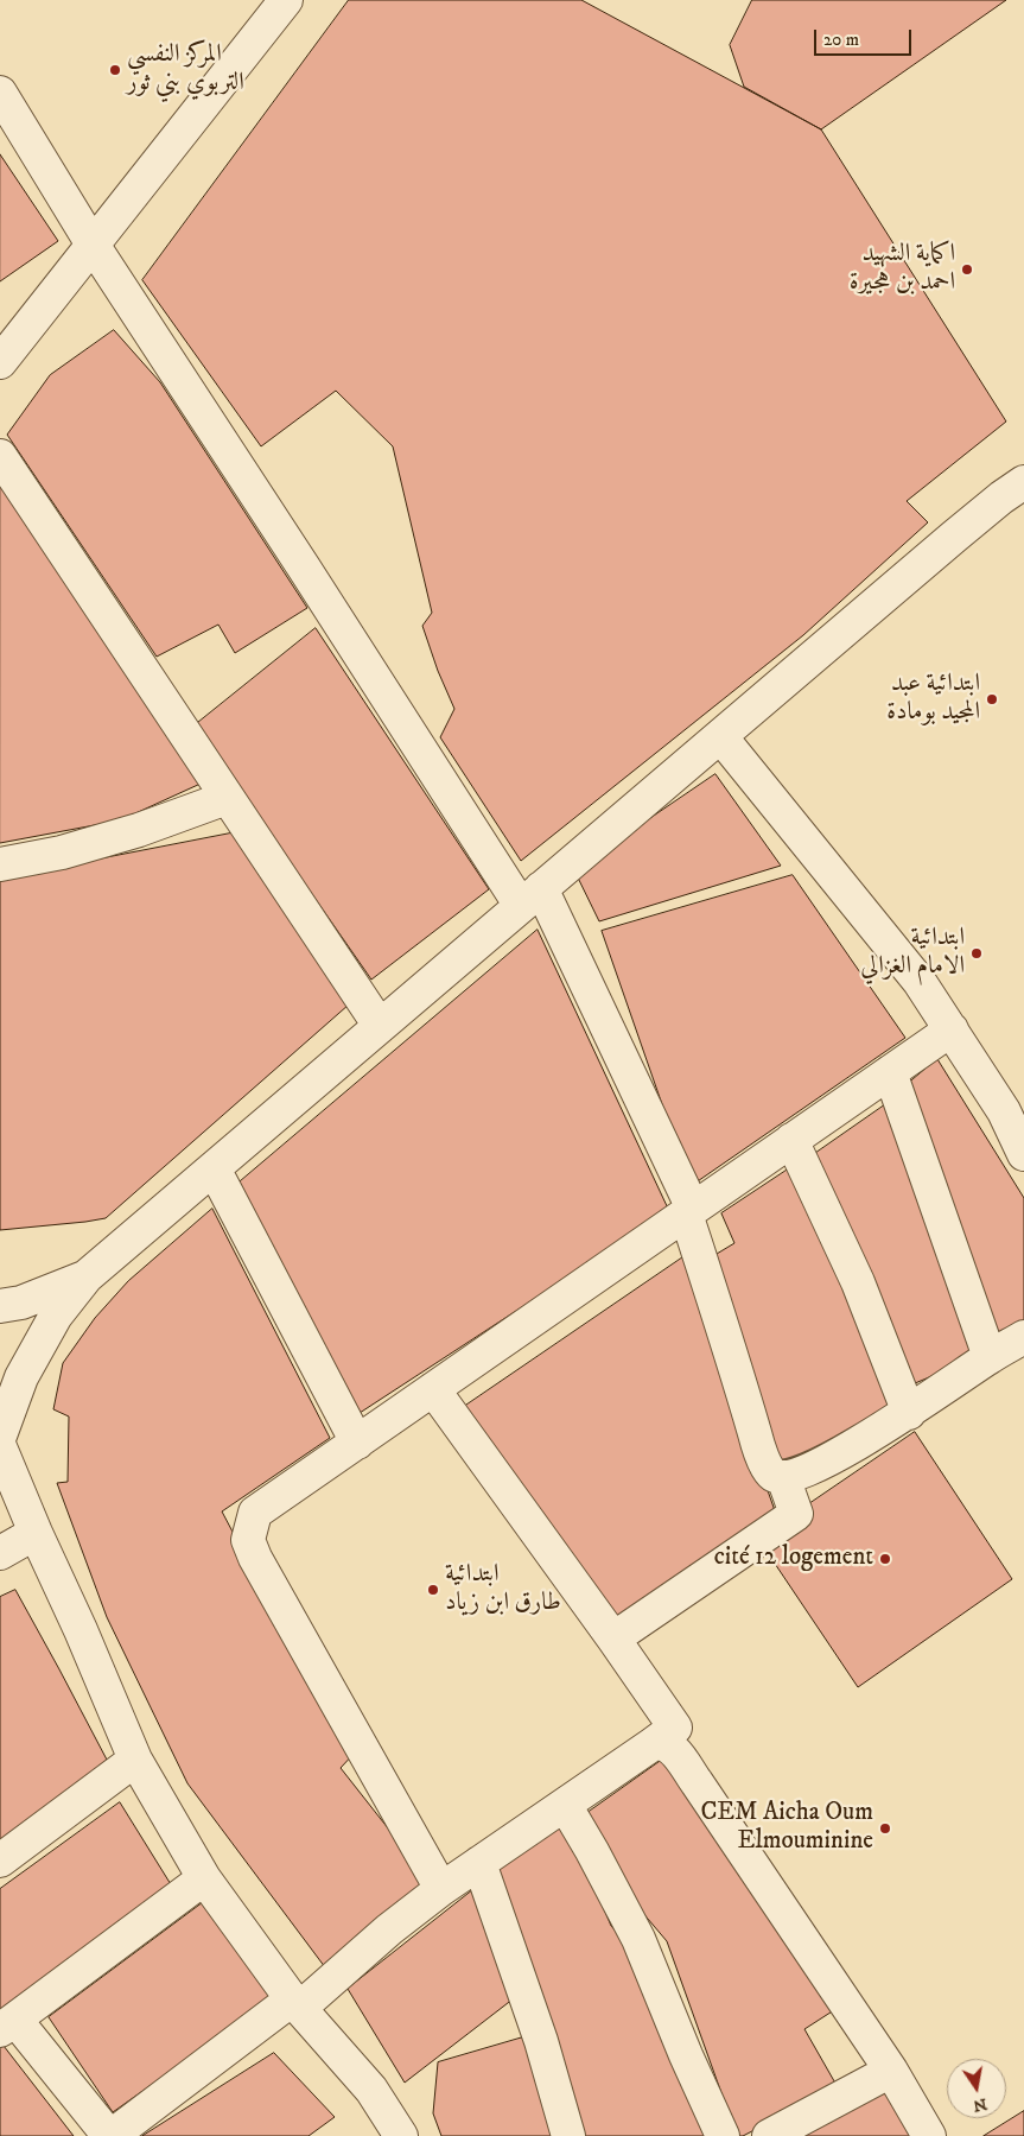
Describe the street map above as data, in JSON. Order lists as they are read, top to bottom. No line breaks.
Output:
{"places":["المركز النفسي التربوي بني ثور","اكماية الشهيد احمد بن هجيرة","ابتدائية عبد المجيد بومادة","ابتدائية الامام الغزالي","cité 12 logement","ابتدائية طارق ابن زياد","CEM Aicha Oum Elmouminine"],"scale_bar":"20 m","north":"bottom"}
